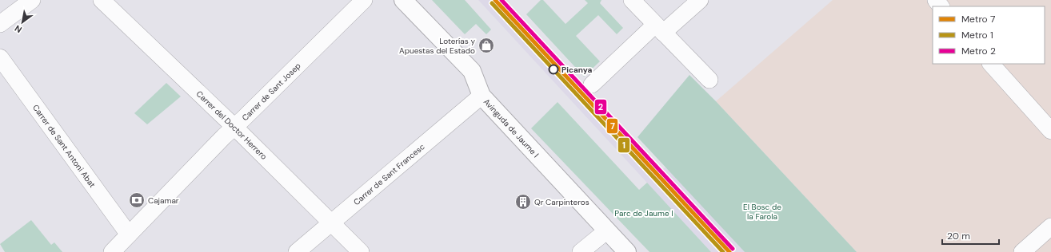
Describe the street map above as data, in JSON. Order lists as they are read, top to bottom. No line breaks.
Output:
{"streets":{"street":["Carrer de Sant Josep","Carrer del Doctor Herrero","Avinguda de Jaume I","Carrer de Sant Antoni Abat","Carrer de Sant Francesc"]},"crossings":[["Carrer de Sant Josep","Carrer del Doctor Herrero"],["Carrer de Sant Josep","Carrer de Sant Antoni Abat"],["Carrer del Doctor Herrero","Carrer de Sant Francesc"],["Avinguda de Jaume I","Carrer de Sant Francesc"]],"parks":["El Bosc de la Farola","Parc de Jaume I"],"places":{"shop":["Loterías y Apuestas del Estado"],"other":["Picanya"],"bank":["Cajamar"],"building":["Qr Carpinteros"]},"lines":["metro line 7","metro line 2","metro line 1"],"legend":["Metro 7","Metro 1","Metro 2"],"scale_bar":"20 m","north":"bottom left"}
